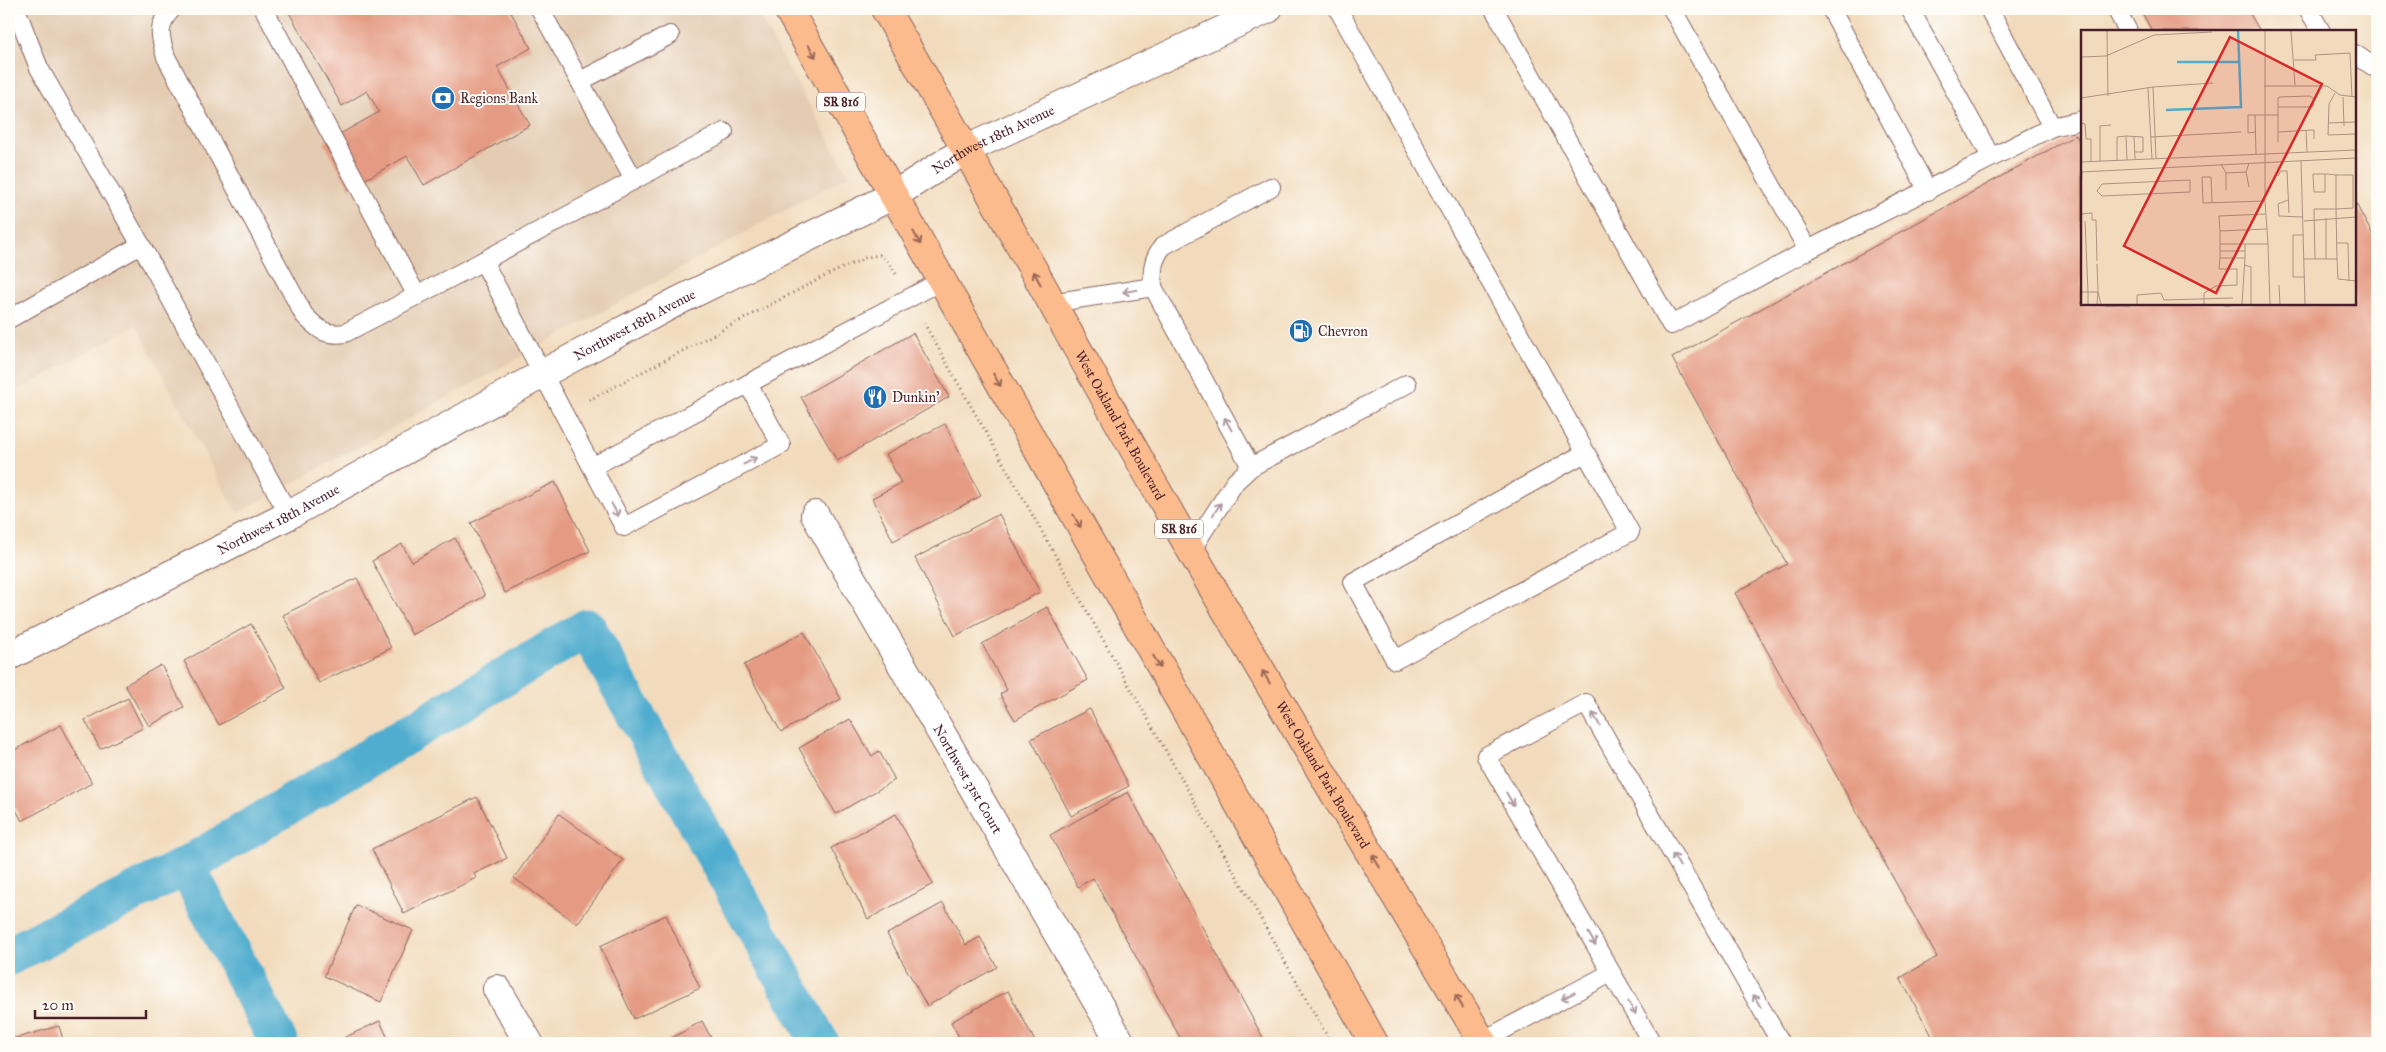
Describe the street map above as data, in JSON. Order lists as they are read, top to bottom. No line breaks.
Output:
{"streets":{"main road":["SR 816","West Oakland Park Boulevard"],"street":["Northwest 18th Avenue","Northwest 31st Court"]},"crossings":[["SR 816","Northwest 18th Avenue"],["Northwest 18th Avenue","West Oakland Park Boulevard"]],"places":{"bank":["Regions Bank"],"fuel station":["Chevron"],"restaurant":["Dunkin'"]},"scale_bar":"20 m"}
